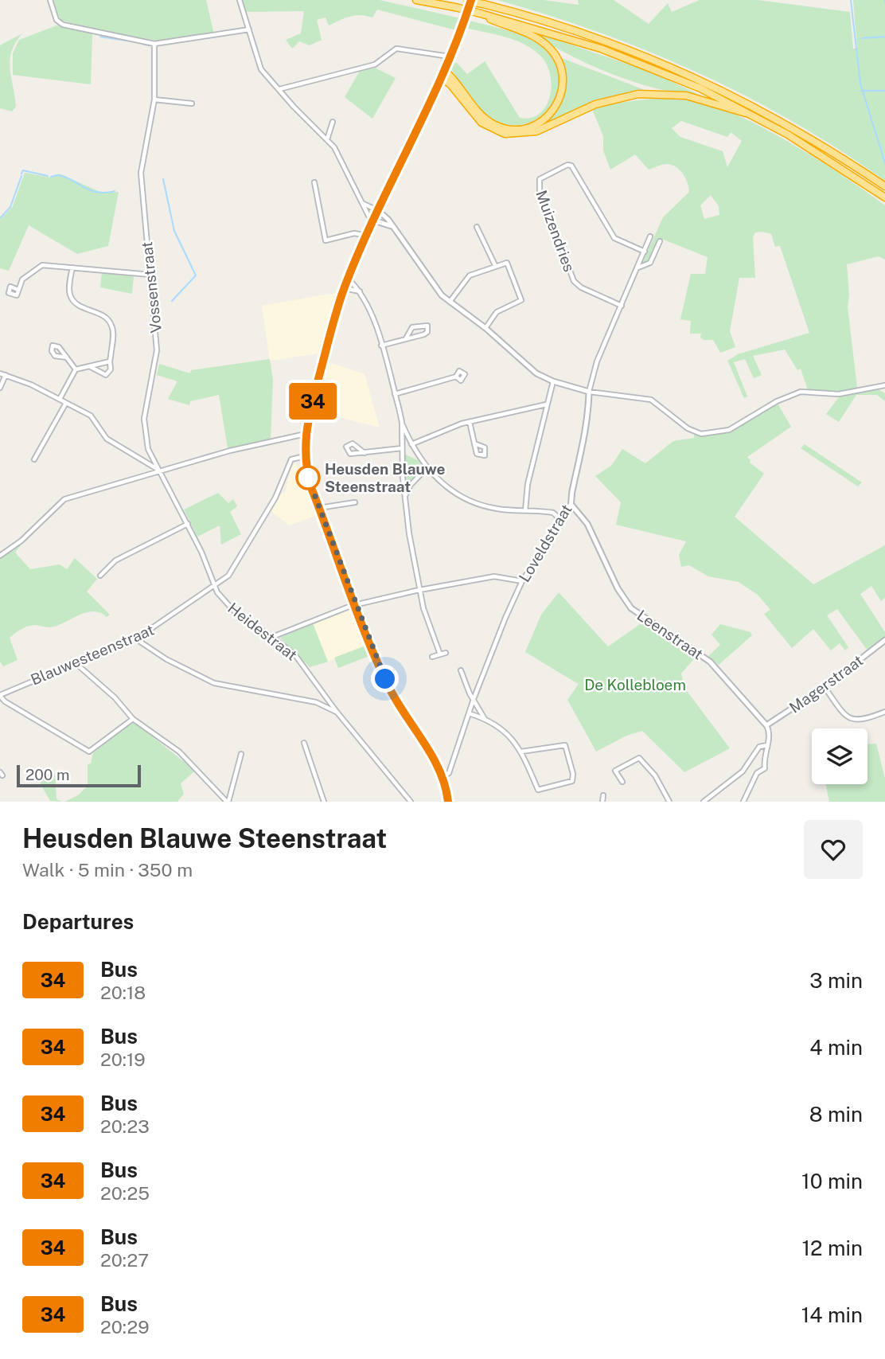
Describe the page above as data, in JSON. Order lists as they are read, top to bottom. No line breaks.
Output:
{"streets":{"street":["Muizendries","Vossenstraat","Loveldstraat","Heidestraat","Leenstraat","Blauwesteenstraat","Magerstraat"]},"crossings":[["Vossenstraat","Heidestraat"],["Loveldstraat","Leenstraat"],["Heidestraat","Blauwesteenstraat"],["Leenstraat","Magerstraat"]],"parks":["De Kollebloem"],"places":["Heusden Blauwe Steenstraat"],"lines":["bus line 34"],"scale_bar":"200 m","page":{"on_map":"34","scale":"200 m","heading":[["Heusden Blauwe Steenstraat","Walk · 5 min · 350 m"],"Departures"],"list":[{"mark":"34","name":"Bus","note":"20:18","value":"3 min"},{"mark":"34","name":"Bus","note":"20:19","value":"4 min"},{"mark":"34","name":"Bus","note":"20:23","value":"8 min"},{"mark":"34","name":"Bus","note":"20:25","value":"10 min"},{"mark":"34","name":"Bus","note":"20:27","value":"12 min"},{"mark":"34","name":"Bus","note":"20:29","value":"14 min"}]}}
